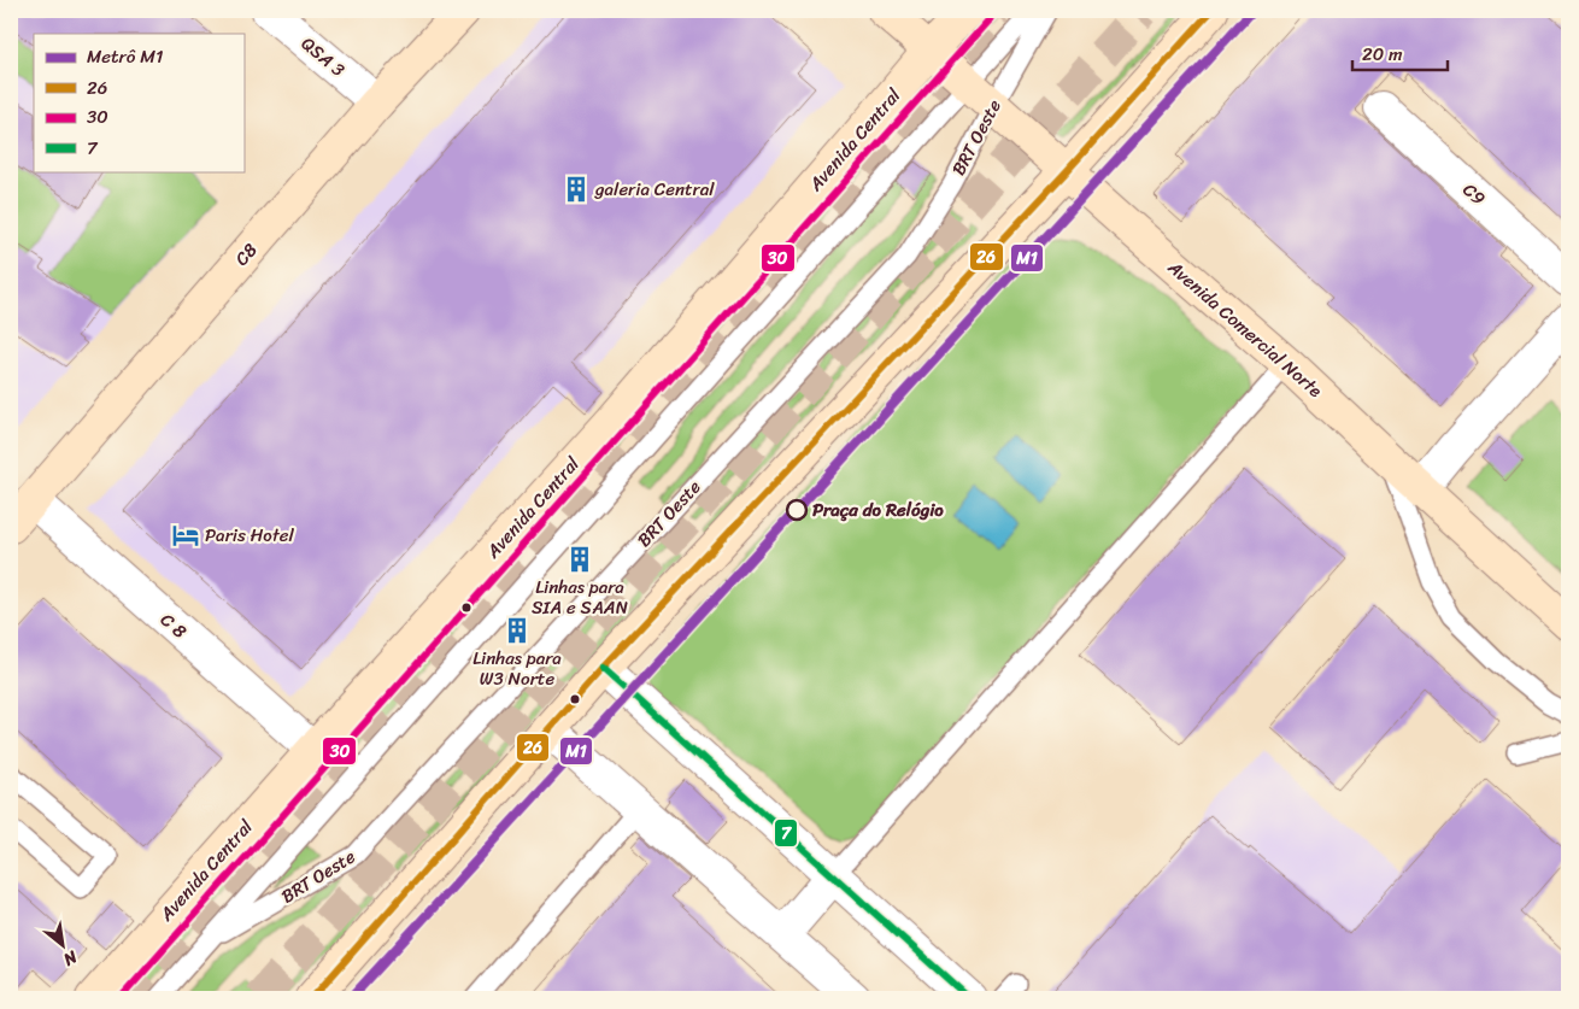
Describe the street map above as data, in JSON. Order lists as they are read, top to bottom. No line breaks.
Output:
{"streets":{"main road":["Avenida Central","C8","Avenida Comercial Norte"],"street":["QSA 3","C9","C 8"],"lane":["BRT Oeste"]},"crossings":[["QSA 3","C8"],["BRT Oeste","Avenida Central"],["BRT Oeste","Avenida Comercial Norte"],["Avenida Central","Avenida Comercial Norte"],["Avenida Central","C 8"],["C8","C 8"]],"places":{"building":["galeria Central","Linhas para SIA e SAAN","Linhas para W3 Norte"],"other":["Praça do Relógio"],"hotel":["Paris Hotel"]},"lines":["metro line M1","transit line 26","transit line 30","transit line 7"],"legend":["Metrô M1","26","30","7"],"scale_bar":"20 m","north":"bottom right"}
